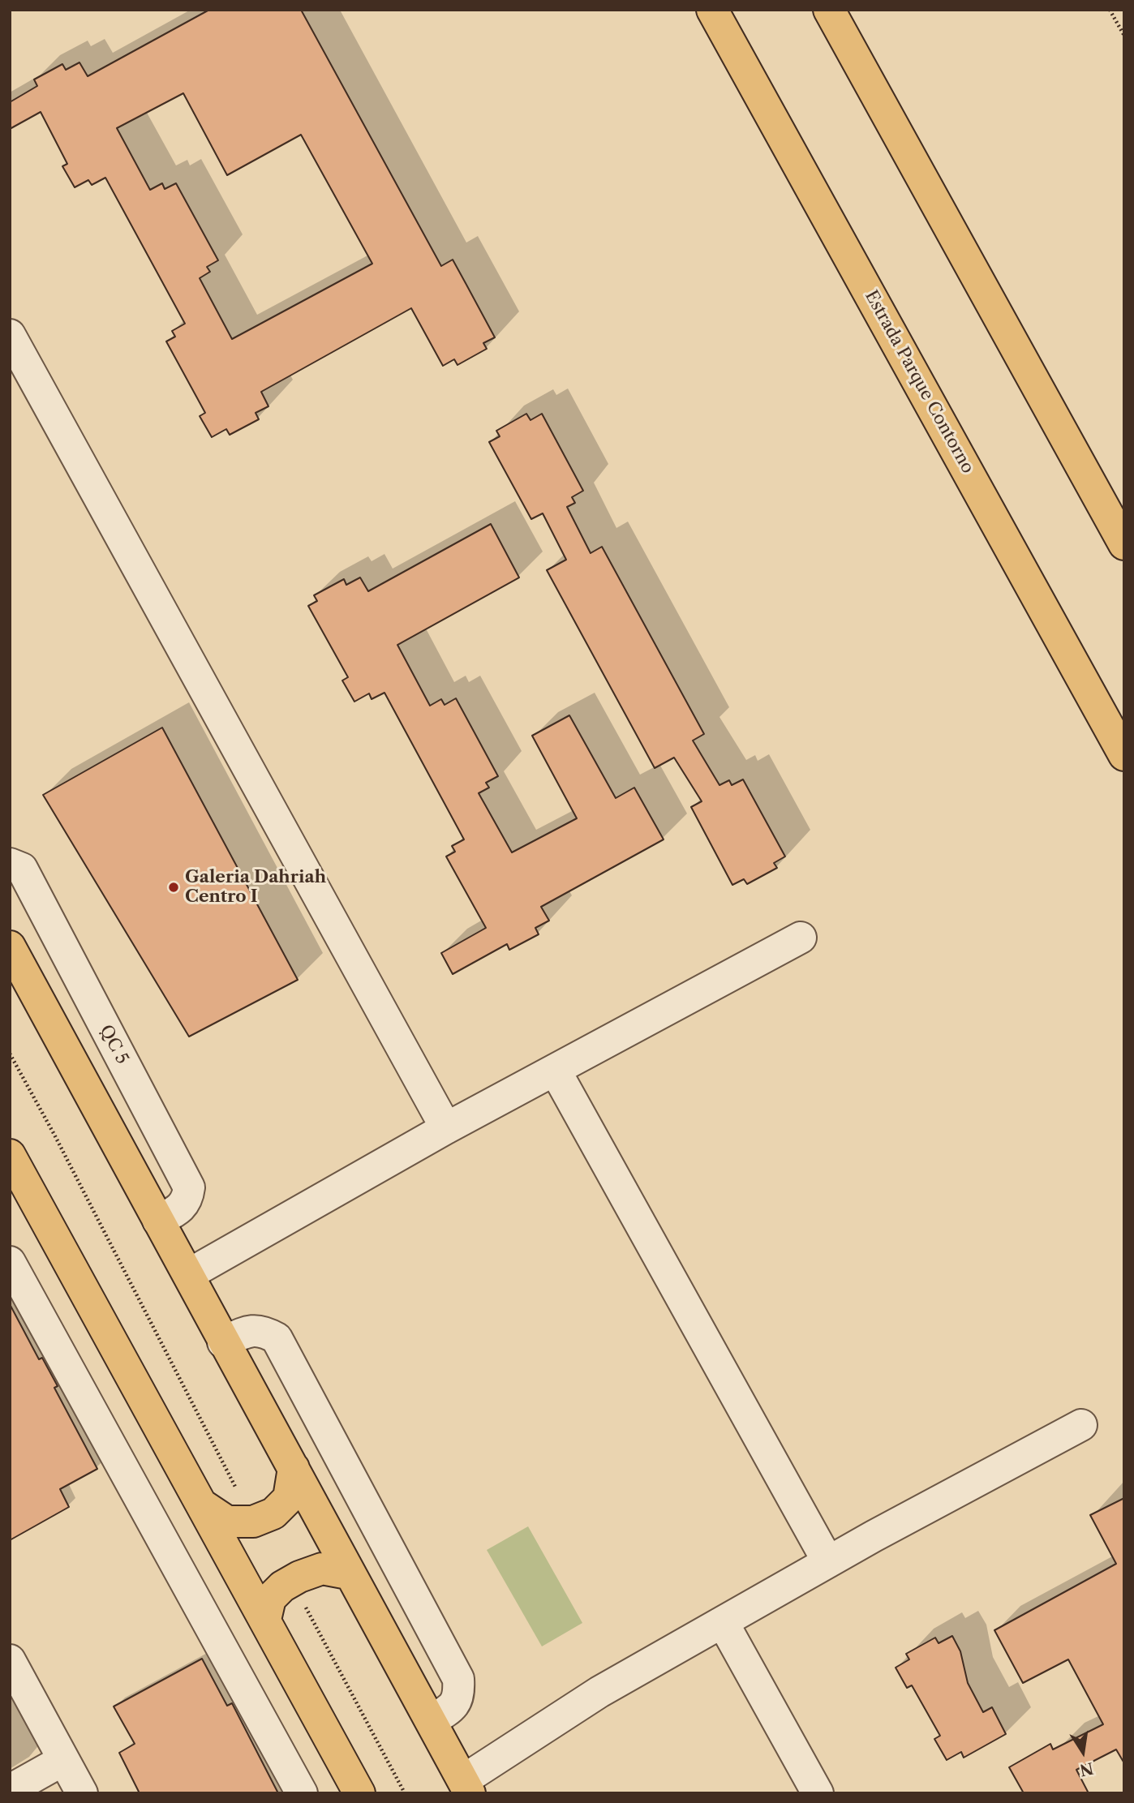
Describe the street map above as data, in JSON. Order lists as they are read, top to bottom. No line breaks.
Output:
{"streets":{"main road":["Estrada Parque Contorno"],"street":["QC 5"]},"places":["Galeria Dahriah Centro I"],"north":"bottom"}
